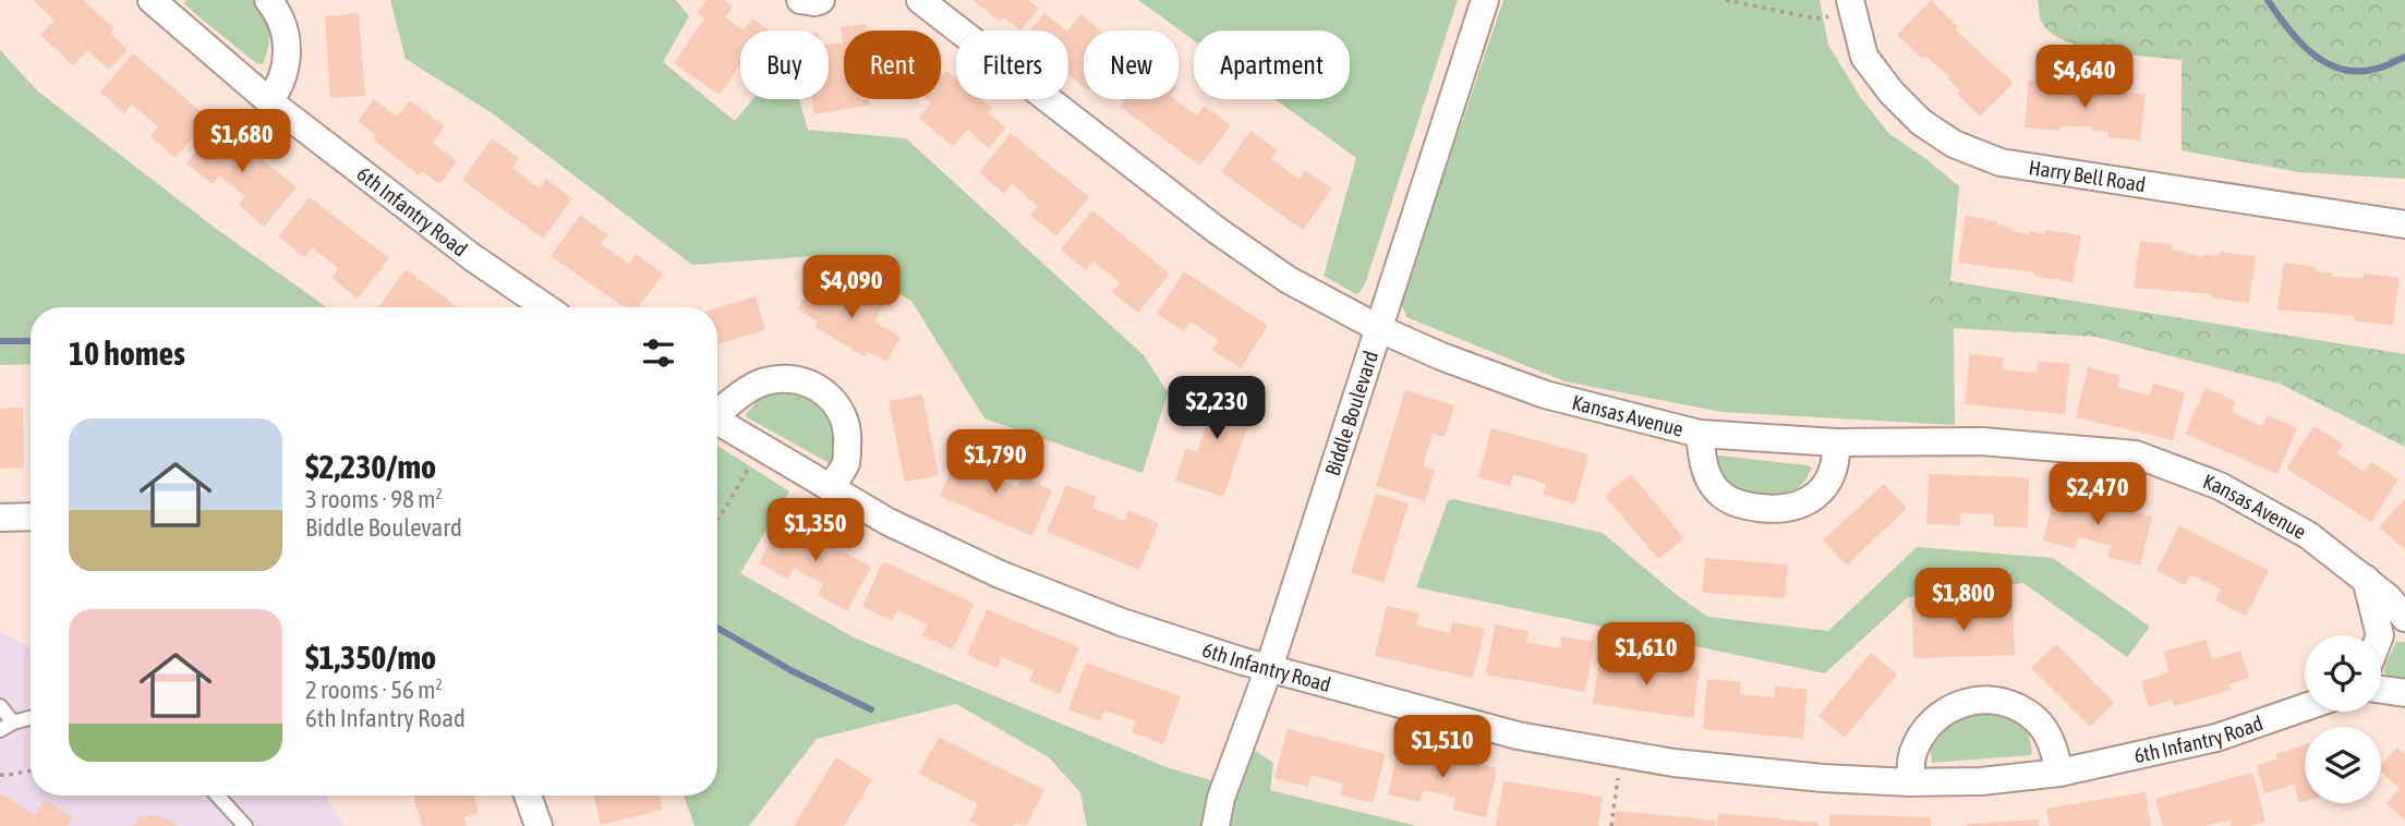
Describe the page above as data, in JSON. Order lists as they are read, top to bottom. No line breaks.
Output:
{"streets":{"street":["Harry Bell Road","6th Infantry Road","Biddle Boulevard","Kansas Avenue"]},"crossings":[["6th Infantry Road","Biddle Boulevard"],["Biddle Boulevard","Kansas Avenue"]],"page":{"chip":["Buy","Rent","Filters","New","Apartment"],"price":["$4,640","$1,680","$4,090","$2,230","$1,790","$2,470","$1,350","$1,800","$1,610","$1,510"],"heading":"10 homes","list":[{"name":"$2,230/mo","note":"3 rooms · 98 m² · Biddle Boulevard"},{"name":"$1,350/mo","note":"2 rooms · 56 m² · 6th Infantry Road"}]}}
